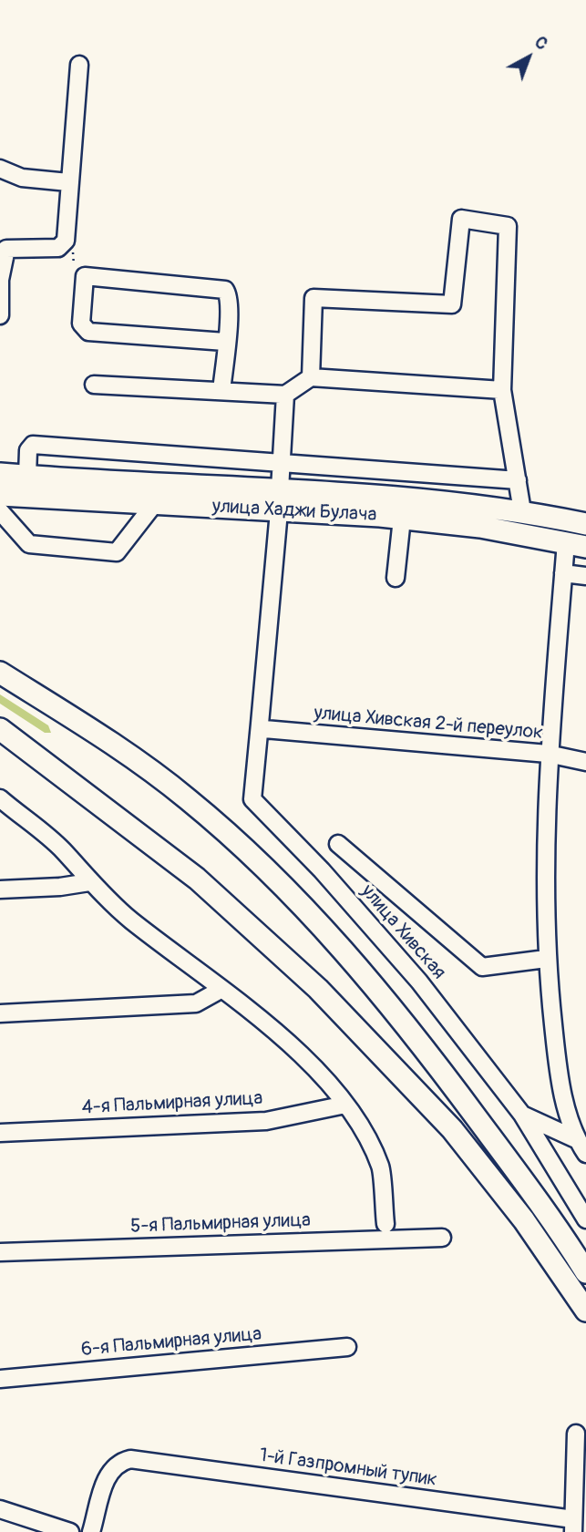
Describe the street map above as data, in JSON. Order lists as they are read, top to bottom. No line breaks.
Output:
{"streets":{"main road":["улица Хаджи Булача"],"street":["улица Хивская 2-й переулок","улица Хивская","4-я Пальмирная улица","5-я Пальмирная улица","6-я Пальмирная улица","1-й Газпромный тупик"]},"crossings":[["улица Хаджи Булача","улица Хивская"],["улица Хивская 2-й переулок","улица Хивская"]],"north":"top right"}
